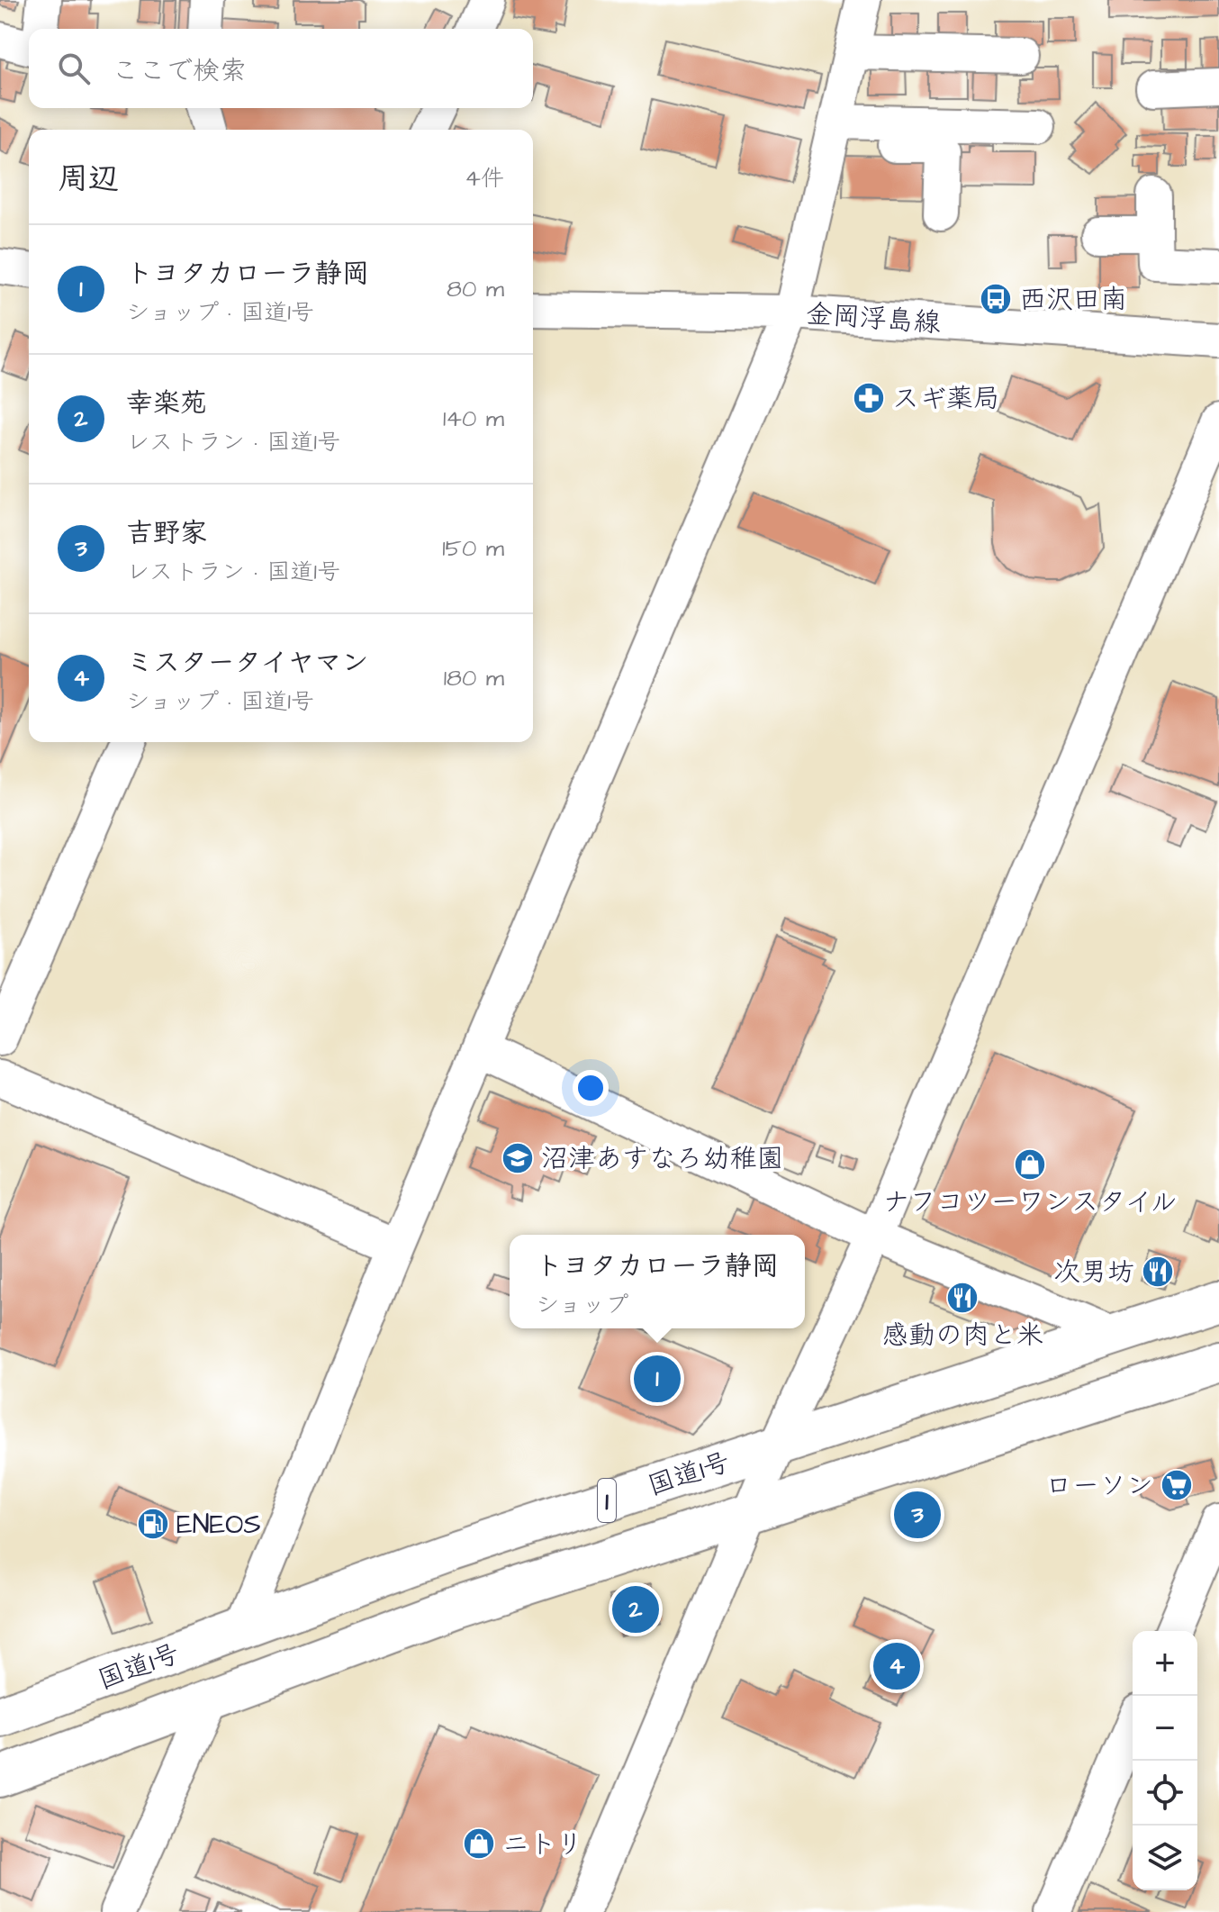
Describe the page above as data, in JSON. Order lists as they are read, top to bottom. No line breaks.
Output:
{"streets":{"highway":["国道1号","1"],"street":["金岡浮島線"]},"places":{"bus stop":["西沢田南"],"pharmacy":["スギ薬局"],"school or university":["沼津あすなろ幼稚園"],"shop":["ナフコツーワンスタイル","ニトリ"],"restaurant":["次男坊","感動の肉と米"],"supermarket":["ローソン"],"fuel station":["ENEOS"]},"page":{"search":"ここで検索","heading":["周辺","4件"],"list":[{"mark":"1","name":"トヨタカローラ静岡","note":"ショップ · 国道1号","value":"80 m"},{"mark":"2","name":"幸楽苑","note":"レストラン · 国道1号","value":"140 m"},{"mark":"3","name":"吉野家","note":"レストラン · 国道1号","value":"150 m"},{"mark":"4","name":"ミスタータイヤマン","note":"ショップ · 国道1号","value":"180 m"}],"popup":["トヨタカローラ静岡","ショップ"],"pins":["1","3","2","4"],"map_buttons":["+","−"]}}
